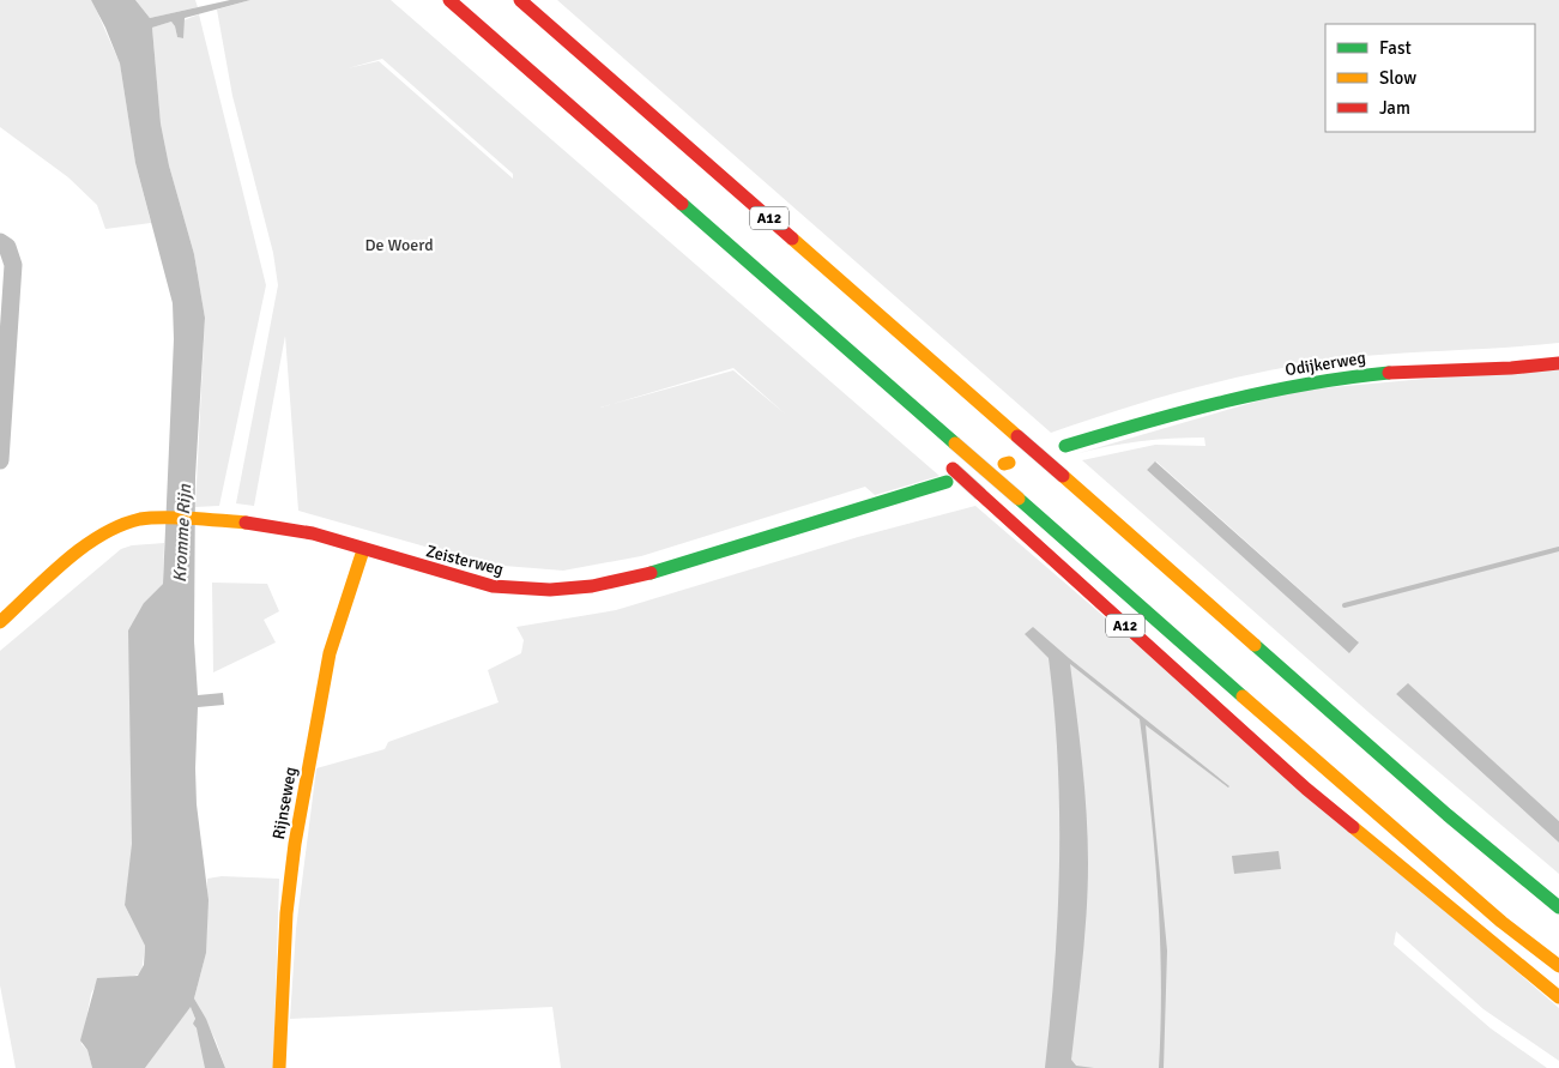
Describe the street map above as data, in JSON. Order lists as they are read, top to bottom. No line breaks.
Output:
{"streets":{"main road":["A12","Odijkerweg","Zeisterweg","Rijnseweg"]},"crossings":[["A12","Zeisterweg"],["Zeisterweg","Rijnseweg"]],"water":["Kromme Rijn"],"parks":["De Woerd"],"legend":["Fast","Slow","Jam"]}
